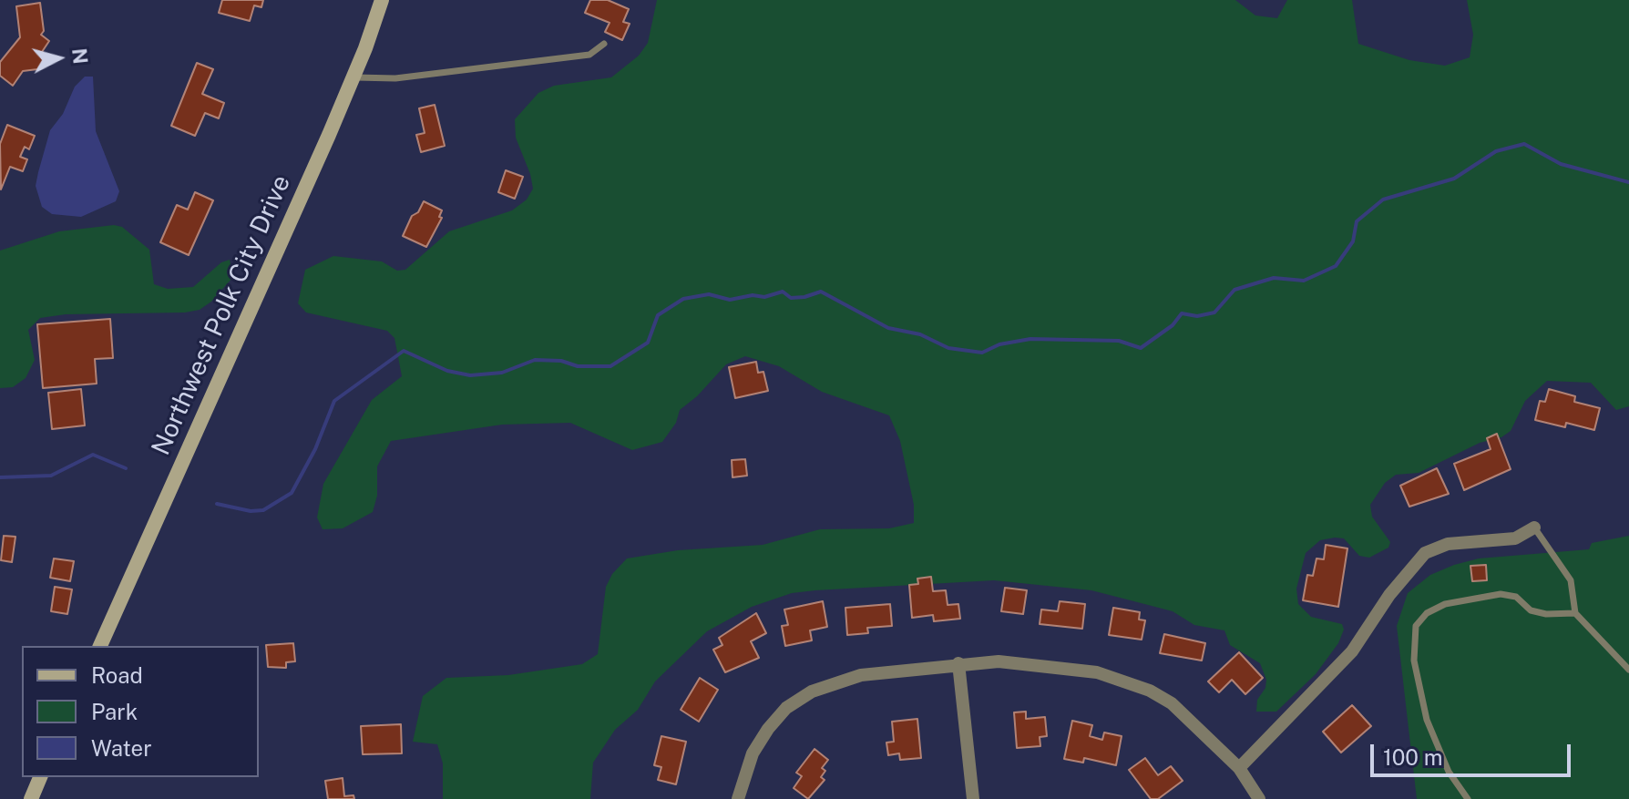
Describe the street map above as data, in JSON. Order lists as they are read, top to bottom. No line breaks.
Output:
{"streets":{"street":["Northwest Polk City Drive"]},"legend":["Road","Park","Water"],"scale_bar":"100 m","north":"right"}
